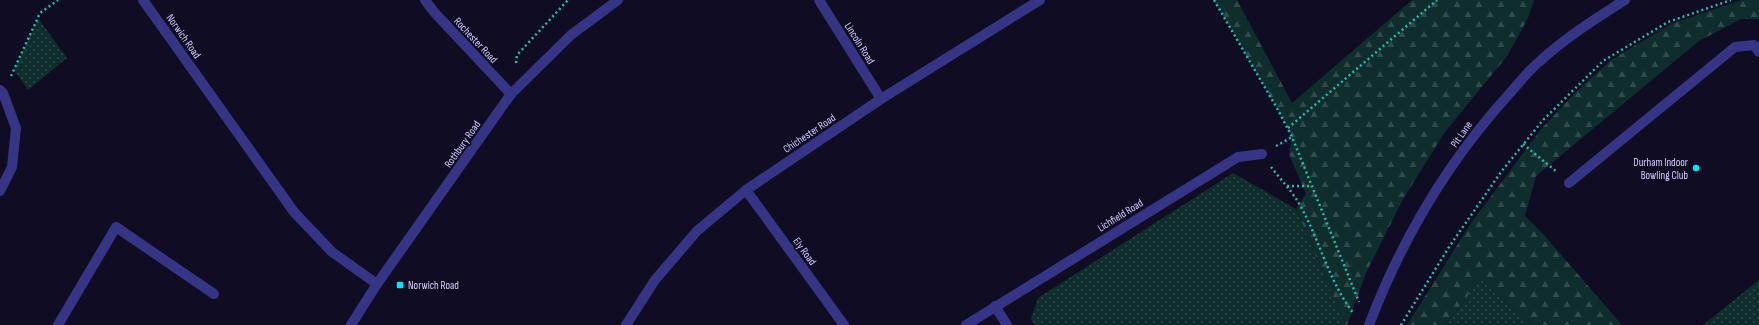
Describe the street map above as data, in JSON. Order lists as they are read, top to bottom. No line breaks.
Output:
{"streets":{"street":["Norwich Road","Rochester Road","Lincoln Road","Chichester Road","Pit Lane","Rothbury Road","Lichfield Road","Ely Road"]},"crossings":[["Norwich Road","Rothbury Road"],["Rochester Road","Rothbury Road"],["Lincoln Road","Chichester Road"],["Chichester Road","Ely Road"]],"places":{"other":["Durham Indoor Bowling Club"],"transit":["Norwich Road"]}}
